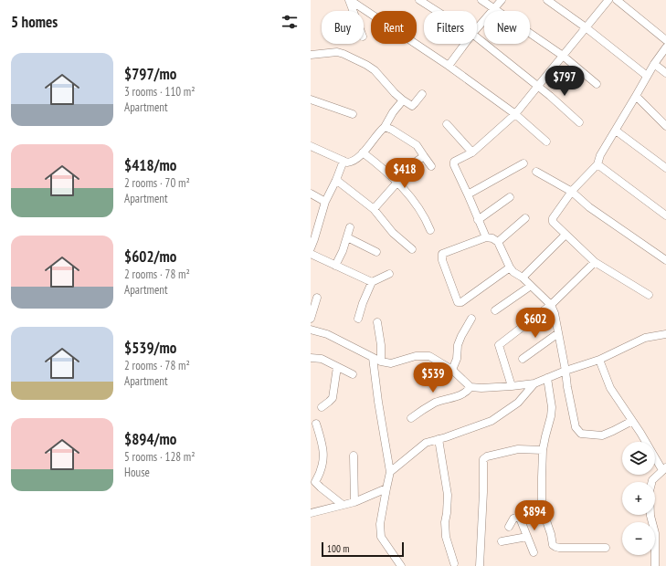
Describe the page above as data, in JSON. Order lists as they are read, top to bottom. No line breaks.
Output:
{"scale_bar":"100 m","page":{"heading":"5 homes","chip":["Buy","Rent","Filters","New"],"list":[{"name":"$797/mo","note":"3 rooms · 110 m² · Apartment"},{"name":"$418/mo","note":"2 rooms · 70 m² · Apartment"},{"name":"$602/mo","note":"2 rooms · 78 m² · Apartment"},{"name":"$539/mo","note":"2 rooms · 78 m² · Apartment"},{"name":"$894/mo","note":"5 rooms · 128 m² · House"}],"price":["$797","$418","$602","$539","$894"],"map_buttons":["+","−"],"scale":"100 m"}}
